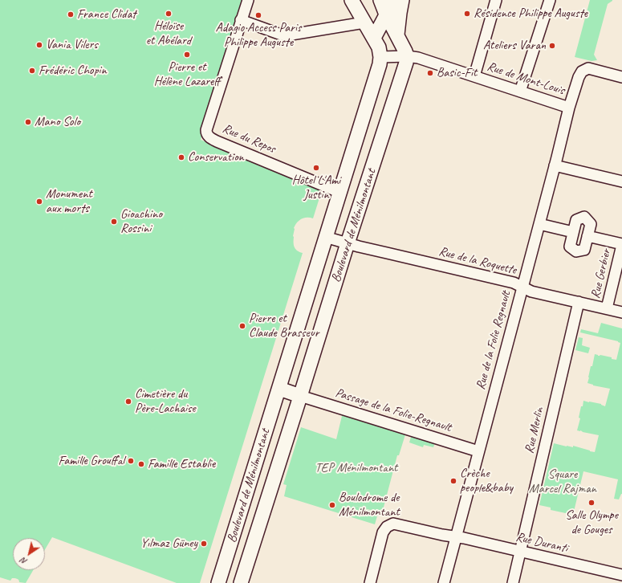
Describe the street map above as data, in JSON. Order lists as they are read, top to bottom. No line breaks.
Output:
{"streets":{"main road":["Boulevard de Ménilmontant"],"street":["Rue de Mont-Louis","Rue du Repos","Rue de la Roquette","Rue Gerbier","Rue de la Folie Regnault","Passage de la Folie-Regnault","Rue Merlin","Rue Duranti"]},"crossings":[["Rue de Mont-Louis","Boulevard de Ménilmontant"],["Rue de Mont-Louis","Rue de la Folie Regnault"],["Rue du Repos","Boulevard de Ménilmontant"],["Boulevard de Ménilmontant","Rue de la Roquette"],["Boulevard de Ménilmontant","Passage de la Folie-Regnault"],["Rue de la Roquette","Rue Gerbier"],["Rue de la Roquette","Rue de la Folie Regnault"],["Rue de la Roquette","Rue Merlin"],["Rue de la Folie Regnault","Passage de la Folie-Regnault"],["Rue de la Folie Regnault","Rue Duranti"],["Rue Merlin","Rue Duranti"]],"parks":["TEP Ménilmontant","Square Marcel Rajman"],"places":["Héloïse et Abélard","Résidence Philippe Auguste","France Clidat","Adagio Access Paris Philippe Auguste","Vania Vilers","Ateliers Varan","Pierre et Hélène Lazareff","Frédéric Chopin","Basic-Fit","Mano Solo","Conservation","Hôtel L'Ami Justin","Monument aux morts","Gioachino Rossini","Pierre et Claude Brasseur","Cimetière du Père-Lachaise","Famille Grouffal","Famille Establie","Crèche people&baby","Salle Olympe de Gouges","Boulodrome de Ménilmontant","Yılmaz Güney"],"north":"bottom left"}
